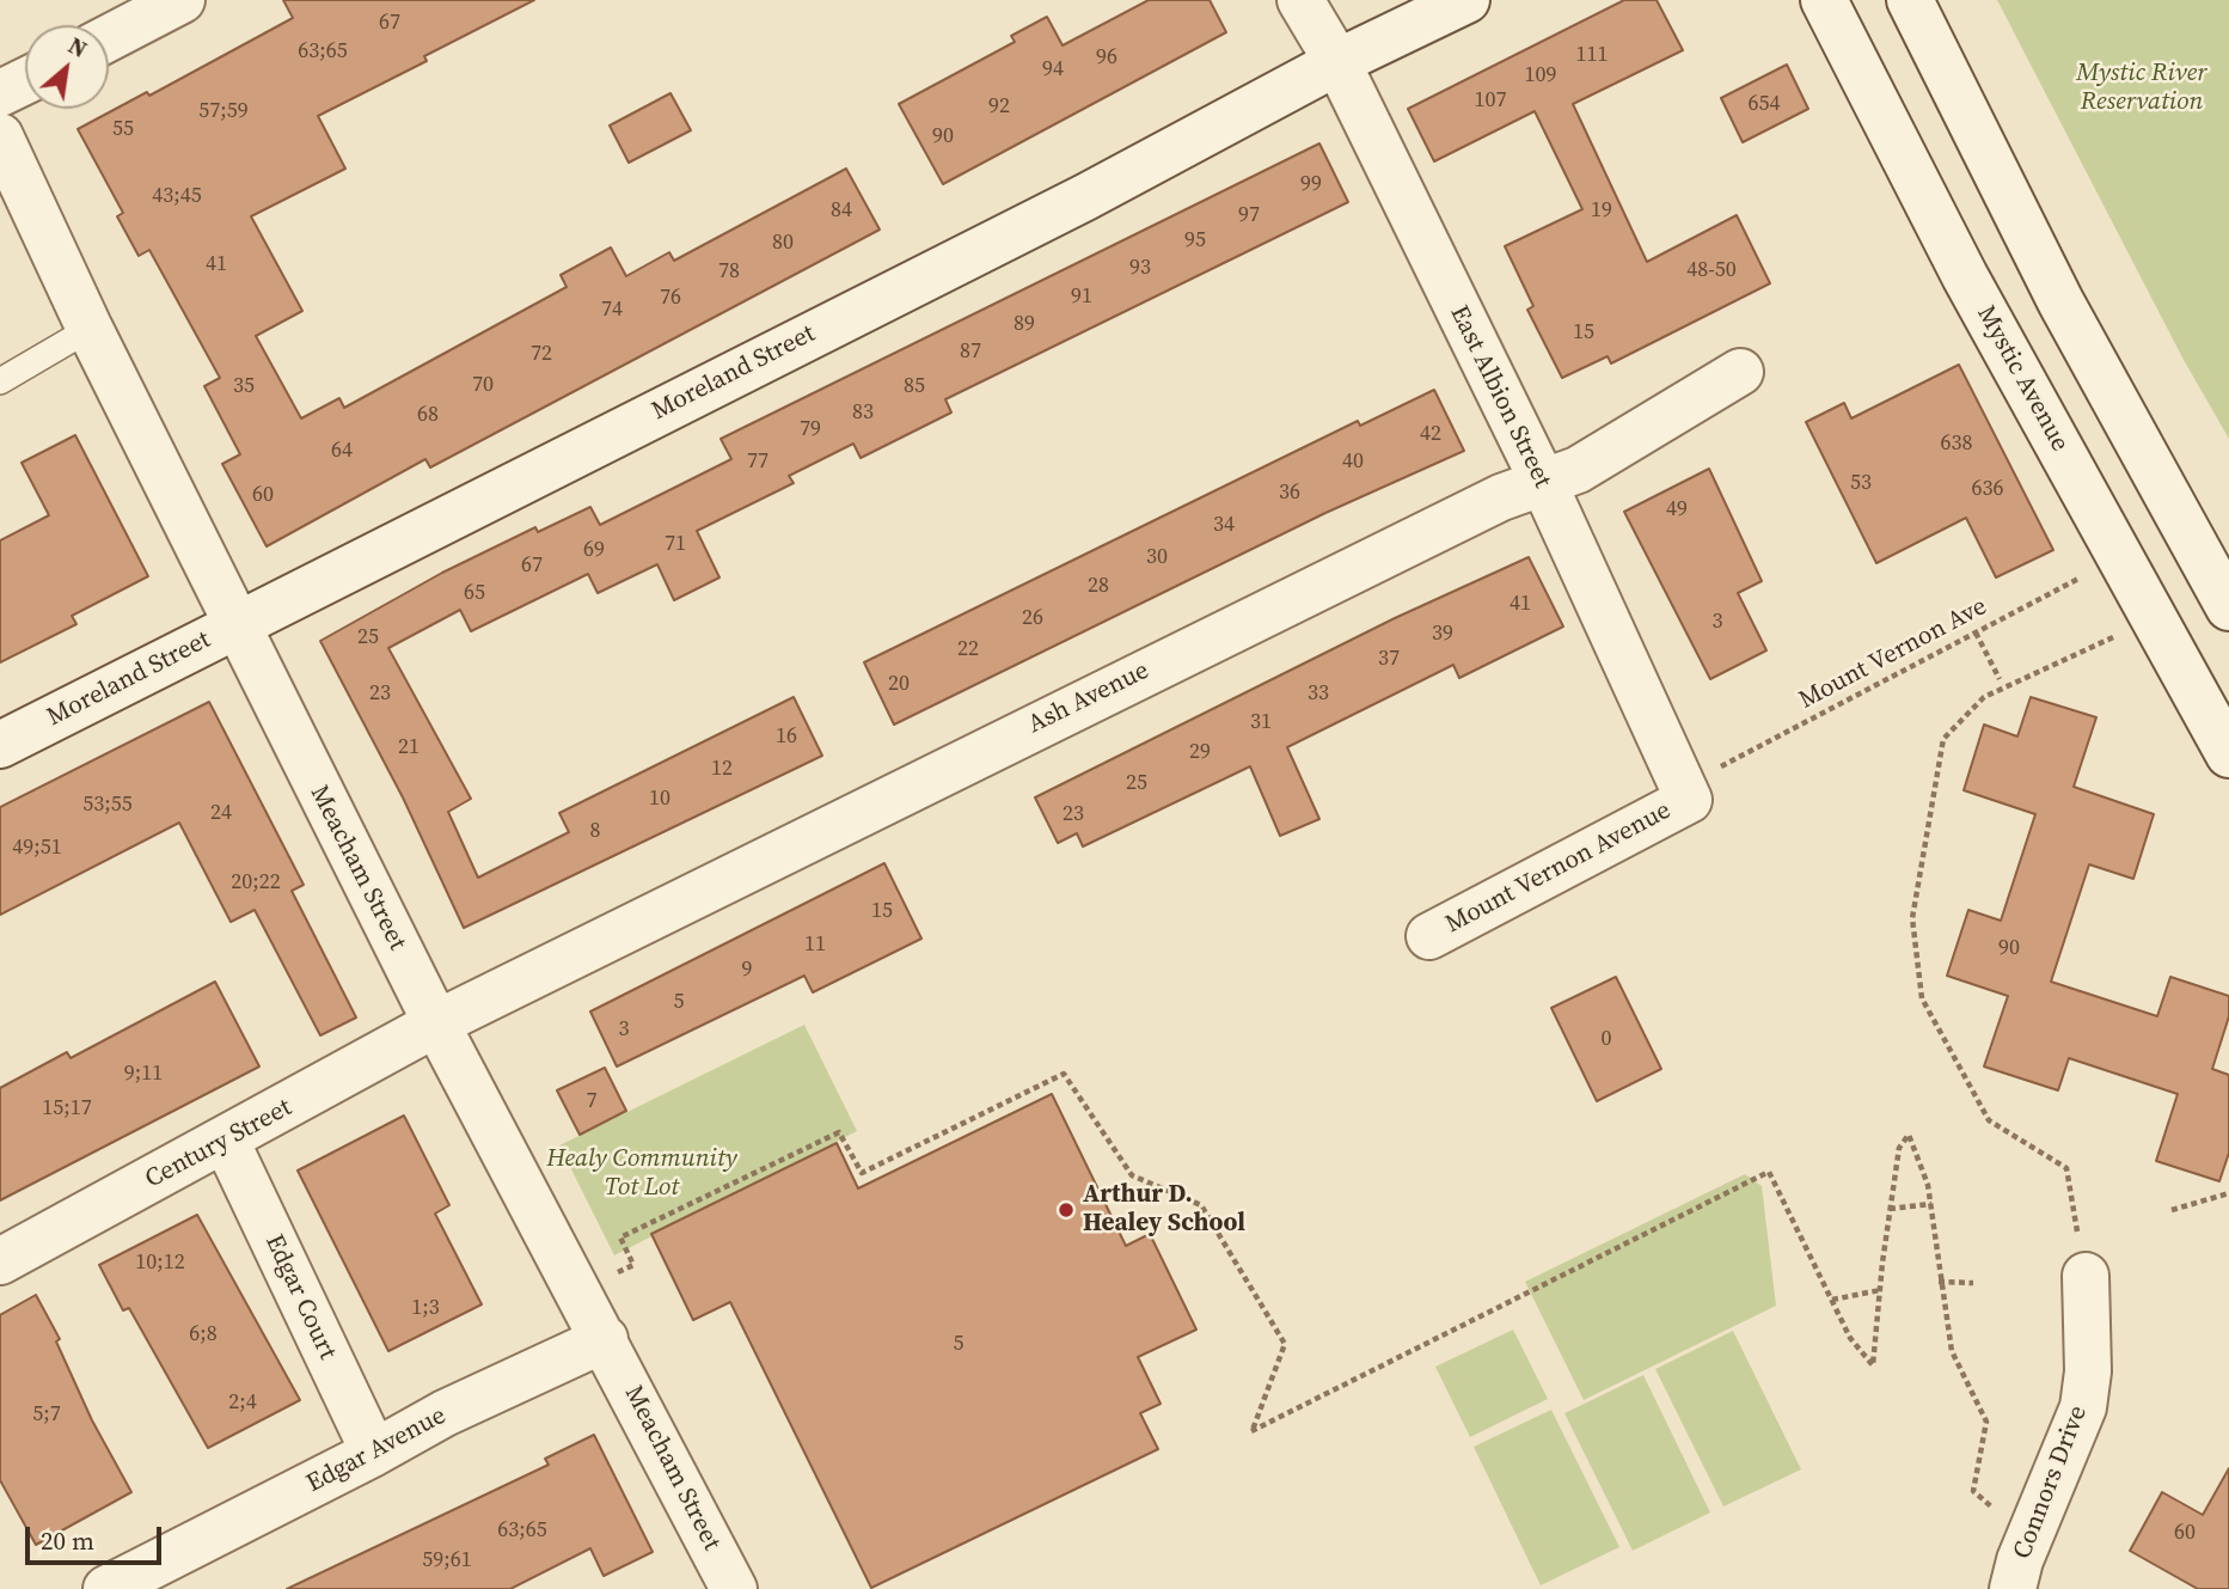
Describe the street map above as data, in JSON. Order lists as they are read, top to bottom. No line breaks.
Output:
{"streets":{"street":["Moreland Street","Mystic Avenue","East Albion Street","Ash Avenue","Meacham Street","Mount Vernon Avenue","Century Street","Edgar Court","Edgar Avenue","Connors Drive"],"path":["Mount Vernon Ave"]},"crossings":[["Moreland Street","East Albion Street"],["Moreland Street","Meacham Street"],["Mystic Avenue","Mount Vernon Ave"],["East Albion Street","Mount Vernon Ave"],["East Albion Street","Ash Avenue"],["East Albion Street","Mount Vernon Avenue"],["Mount Vernon Ave","Mount Vernon Avenue"],["Ash Avenue","Meacham Street"],["Ash Avenue","Century Street"],["Meacham Street","Century Street"],["Meacham Street","Edgar Avenue"],["Century Street","Edgar Court"],["Edgar Court","Edgar Avenue"]],"parks":["Mystic River Reservation","Healy Community Tot Lot"],"places":["Arthur D. Healey School"],"house_numbers":["67","63;65","111","96","94","109","107","654","92","57;59","55","90","99","43;45","84","19","97","95","80","41","93","48-50","78","91","76","74","89","15","87","72","70","35","85","83","68","79","42","638","64","77","40","53","636","36","60","49","34","71","69","30","67","28","65","41","26","3","39","25","22","37","20","23","33","31","16","21","29","12","25","10","53;55","24","23","8","49;51","20;22","15","11","90","9","5","3","0","9;11","7","15;17","10;12","1;3","6;8","5","2;4","5;7","63;65","60","59;61"],"scale_bar":"20 m","north":"top right"}
